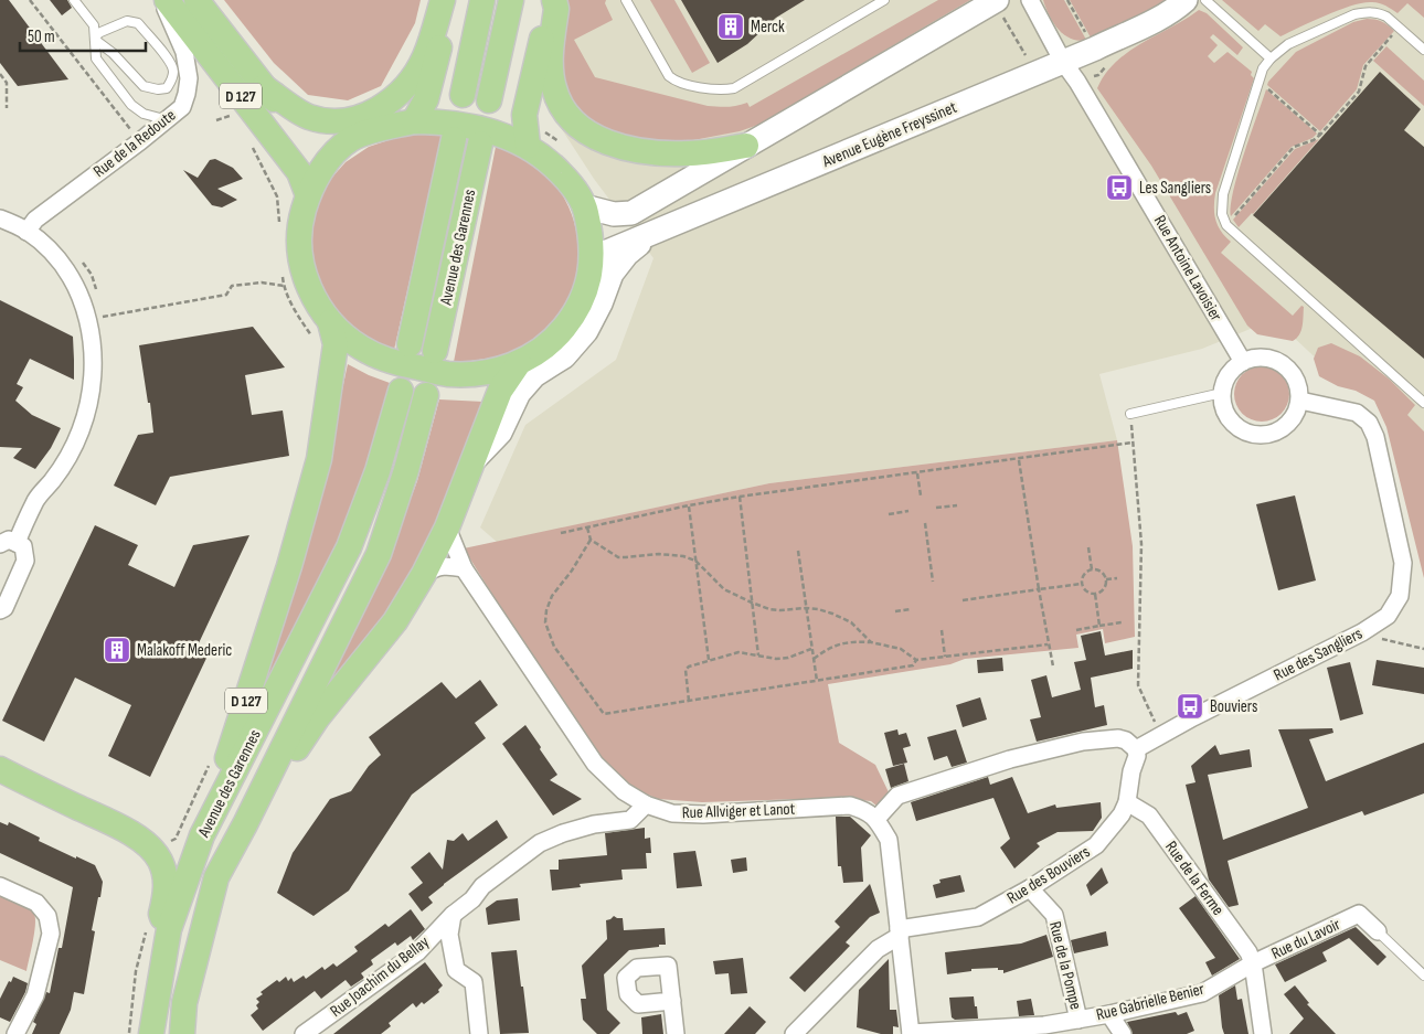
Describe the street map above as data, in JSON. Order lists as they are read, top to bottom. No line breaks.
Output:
{"streets":{"main road":["D 127","Avenue des Garennes"],"street":["Avenue Eugène Freyssinet","Rue de la Redoute","Rue Antoine Lavoisier","Rue des Sangliers","Rue Allviger et Lanot","Rue des Bouviers","Rue de la Ferme","Rue du Lavoir","Rue de la Pompe","Rue Joachim du Bellay","Rue Gabrielle Benier"]},"crossings":[["D 127","Avenue des Garennes"],["Avenue Eugène Freyssinet","Rue Antoine Lavoisier"],["Rue Antoine Lavoisier","Rue des Sangliers"],["Rue des Sangliers","Rue des Bouviers"],["Rue Allviger et Lanot","Rue Joachim du Bellay"],["Rue des Bouviers","Rue de la Ferme"],["Rue des Bouviers","Rue de la Pompe"],["Rue de la Ferme","Rue du Lavoir"],["Rue de la Ferme","Rue Gabrielle Benier"],["Rue du Lavoir","Rue Gabrielle Benier"],["Rue de la Pompe","Rue Gabrielle Benier"]],"places":{"building":["Merck","Malakoff Mederic"],"bus stop":["Les Sangliers","Bouviers"]},"scale_bar":"50 m"}
